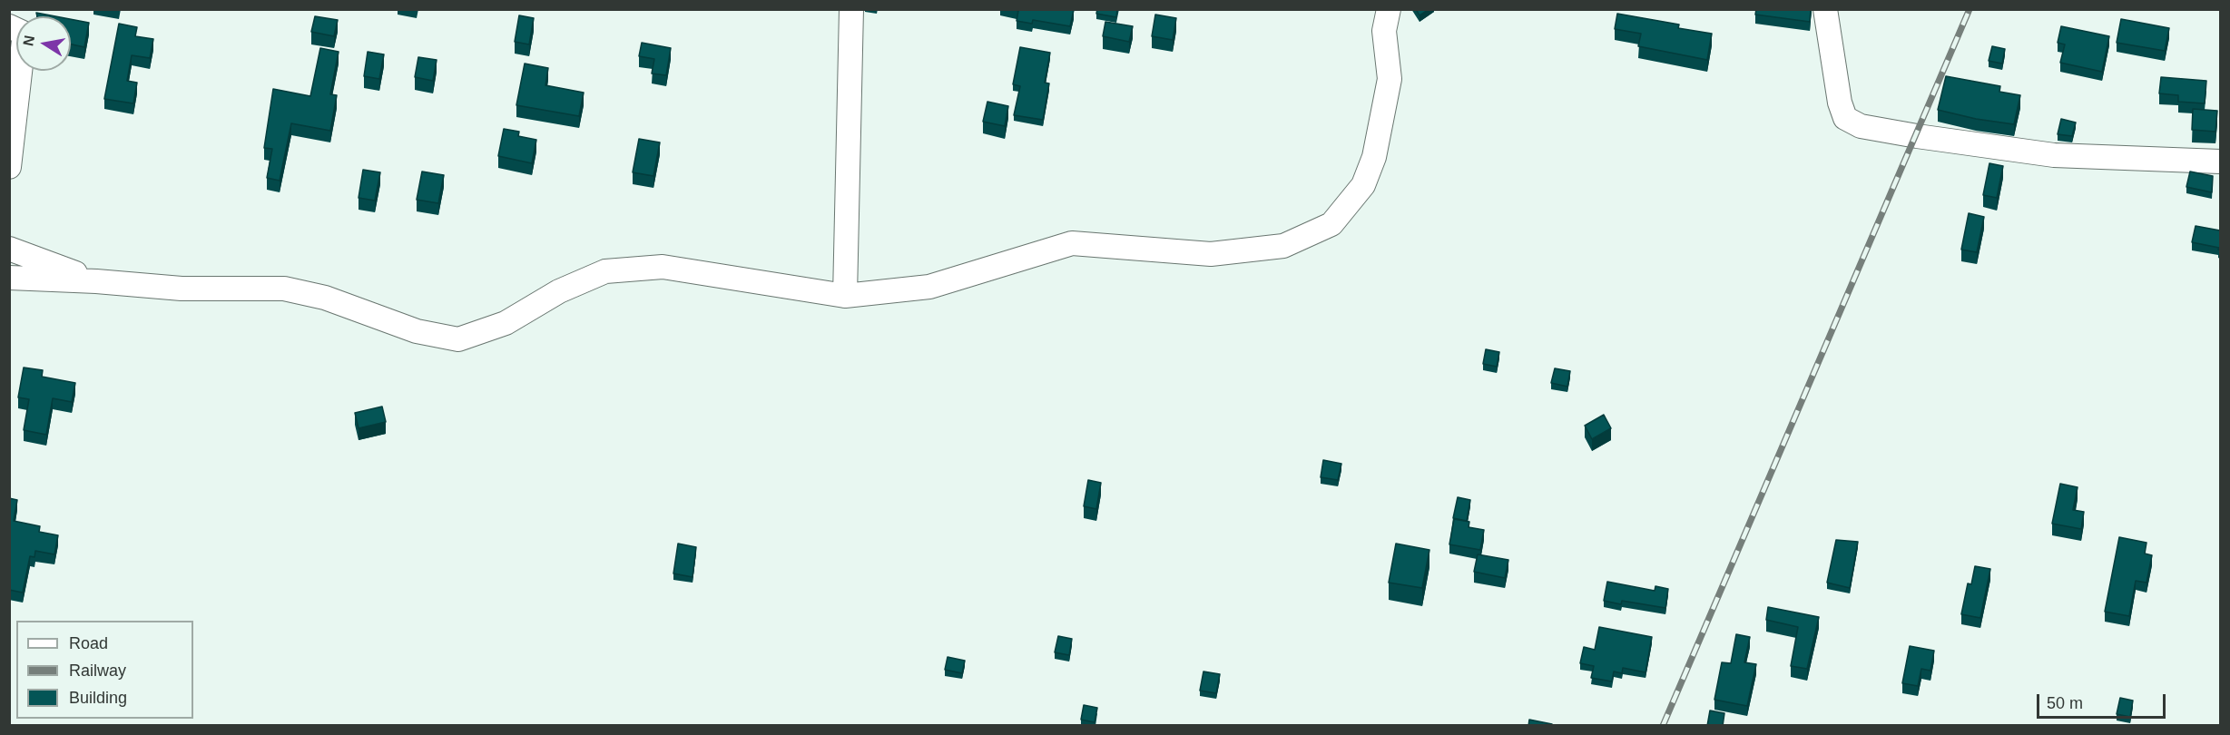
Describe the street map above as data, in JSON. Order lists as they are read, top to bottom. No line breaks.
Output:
{"legend":["Road","Railway","Building"],"scale_bar":"50 m","north":"left"}
